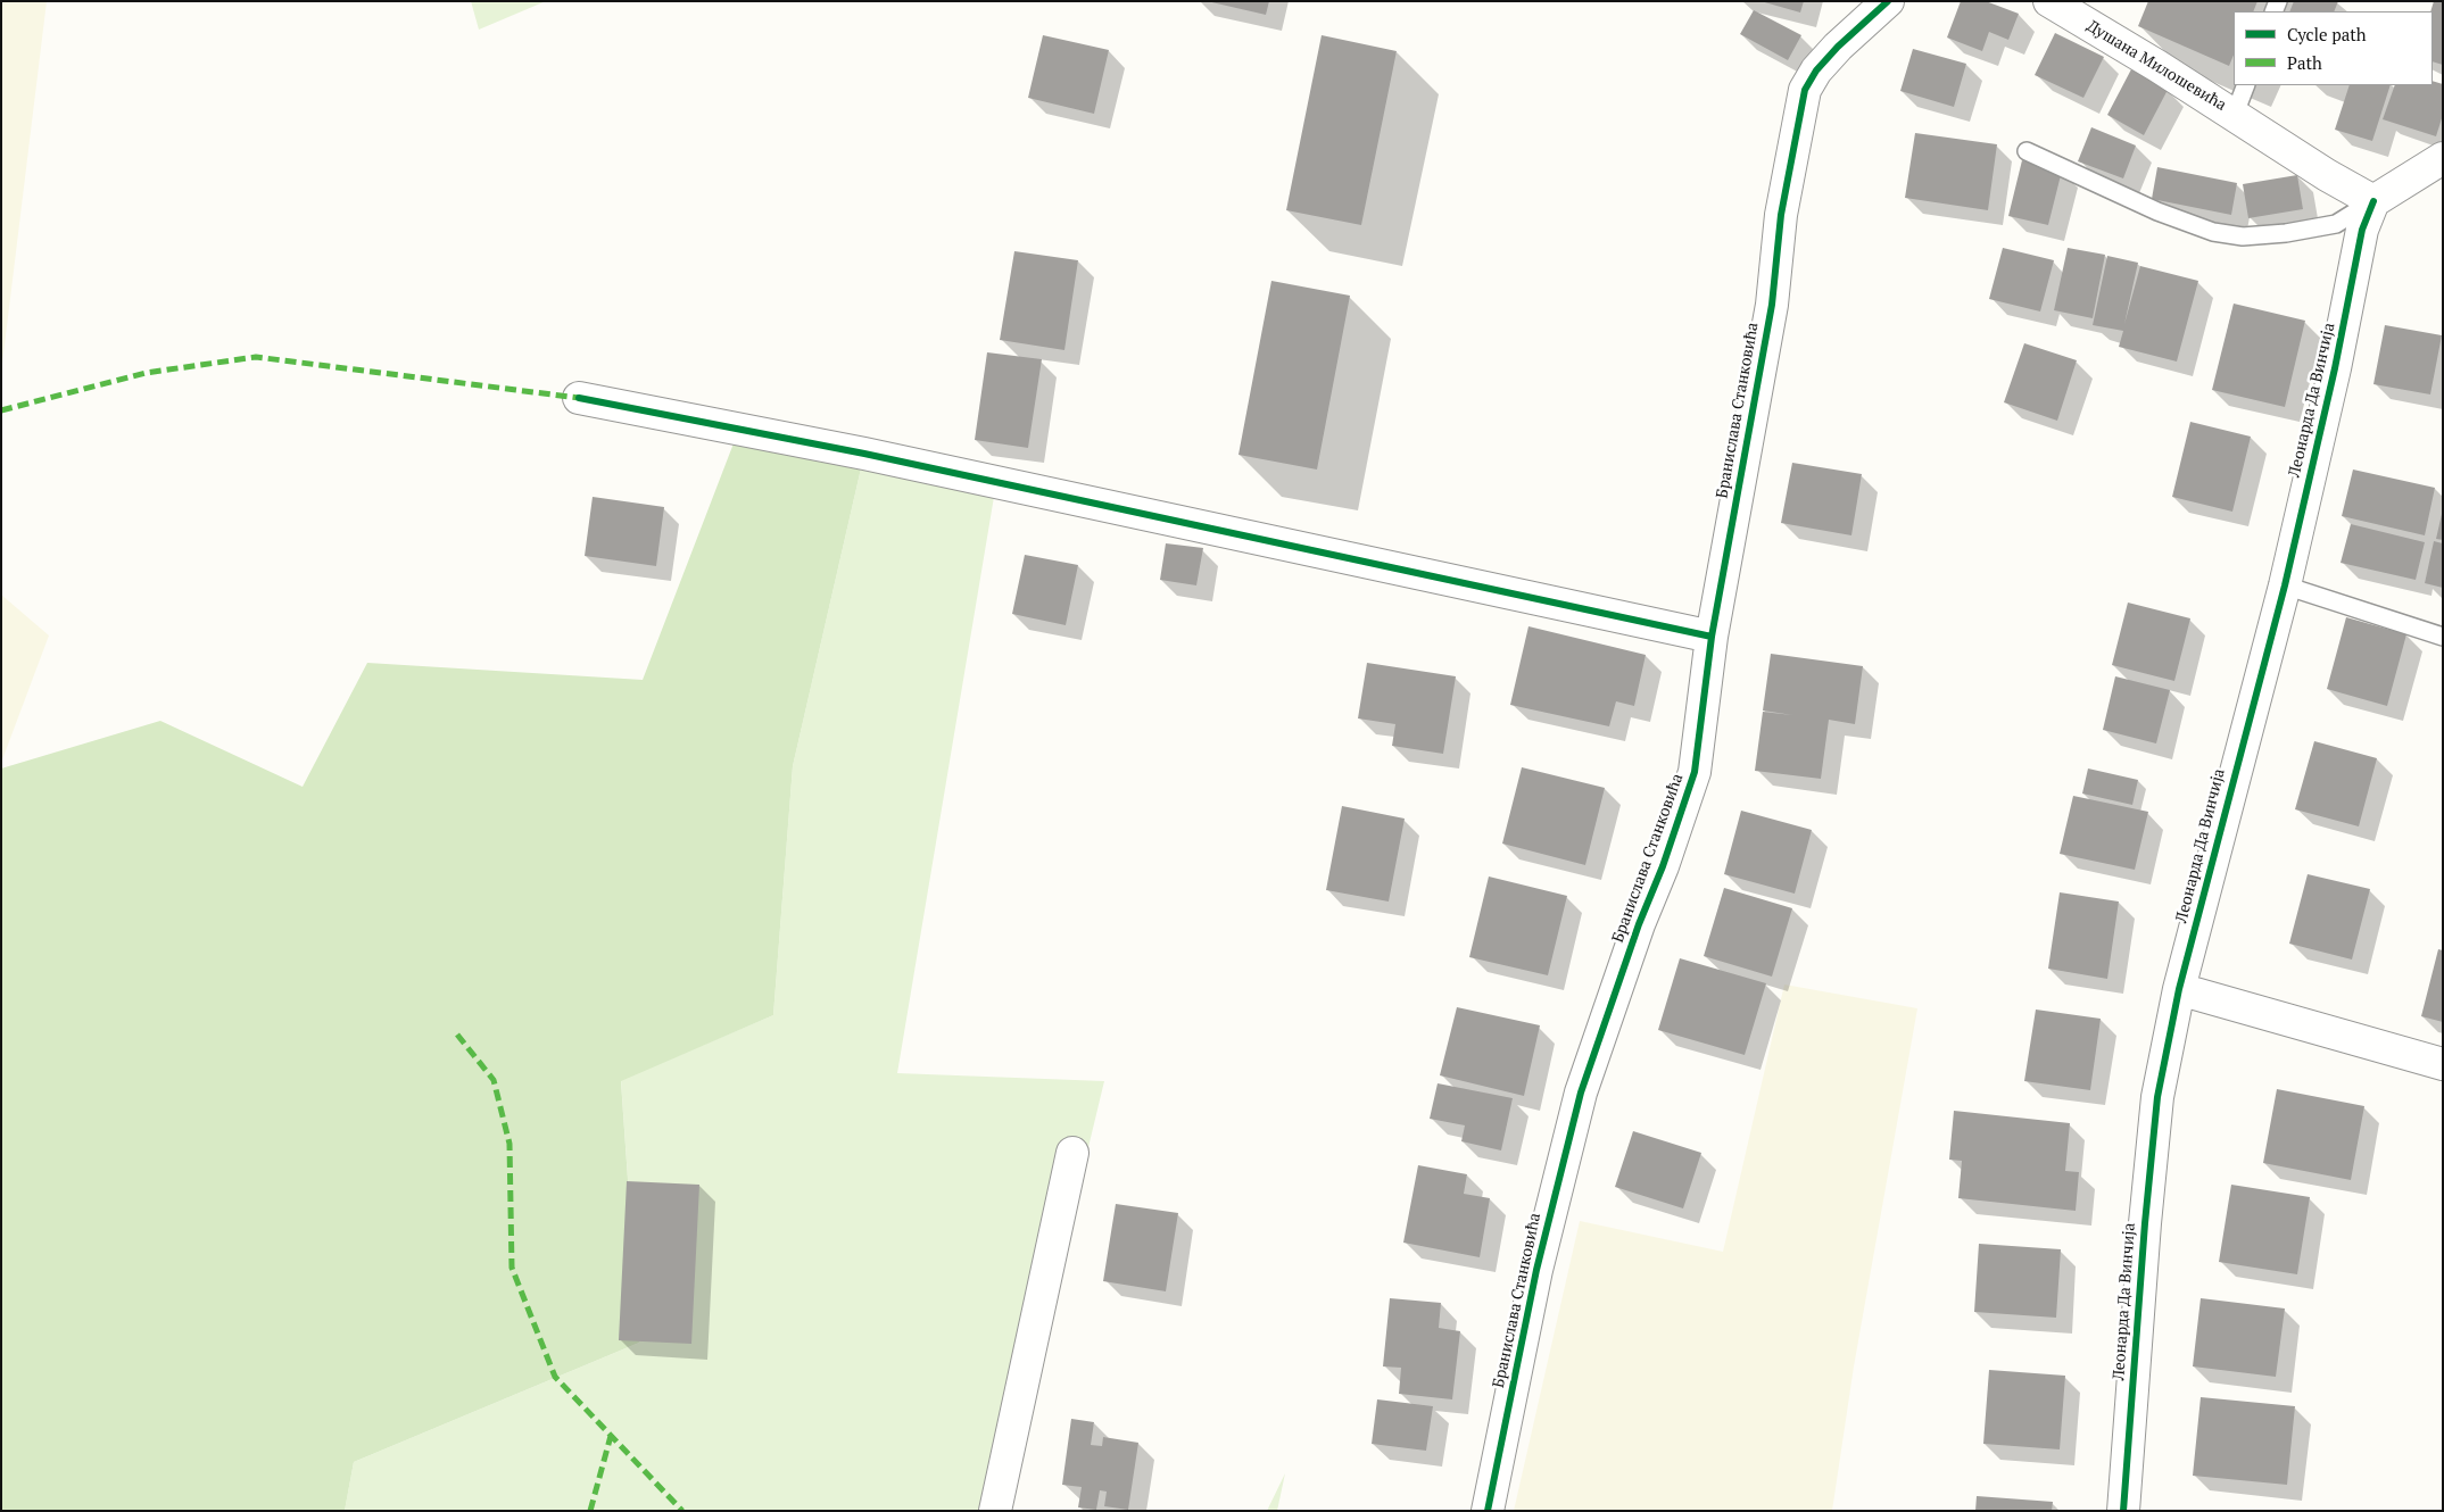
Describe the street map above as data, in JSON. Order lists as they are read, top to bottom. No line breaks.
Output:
{"streets":{"street":["Душана Милошевића","Леонарда Да Винчија","Бранислава Станковића"]},"crossings":[["Душана Милошевића","Леонарда Да Винчија"]],"legend":["Cycle path","Path"]}
